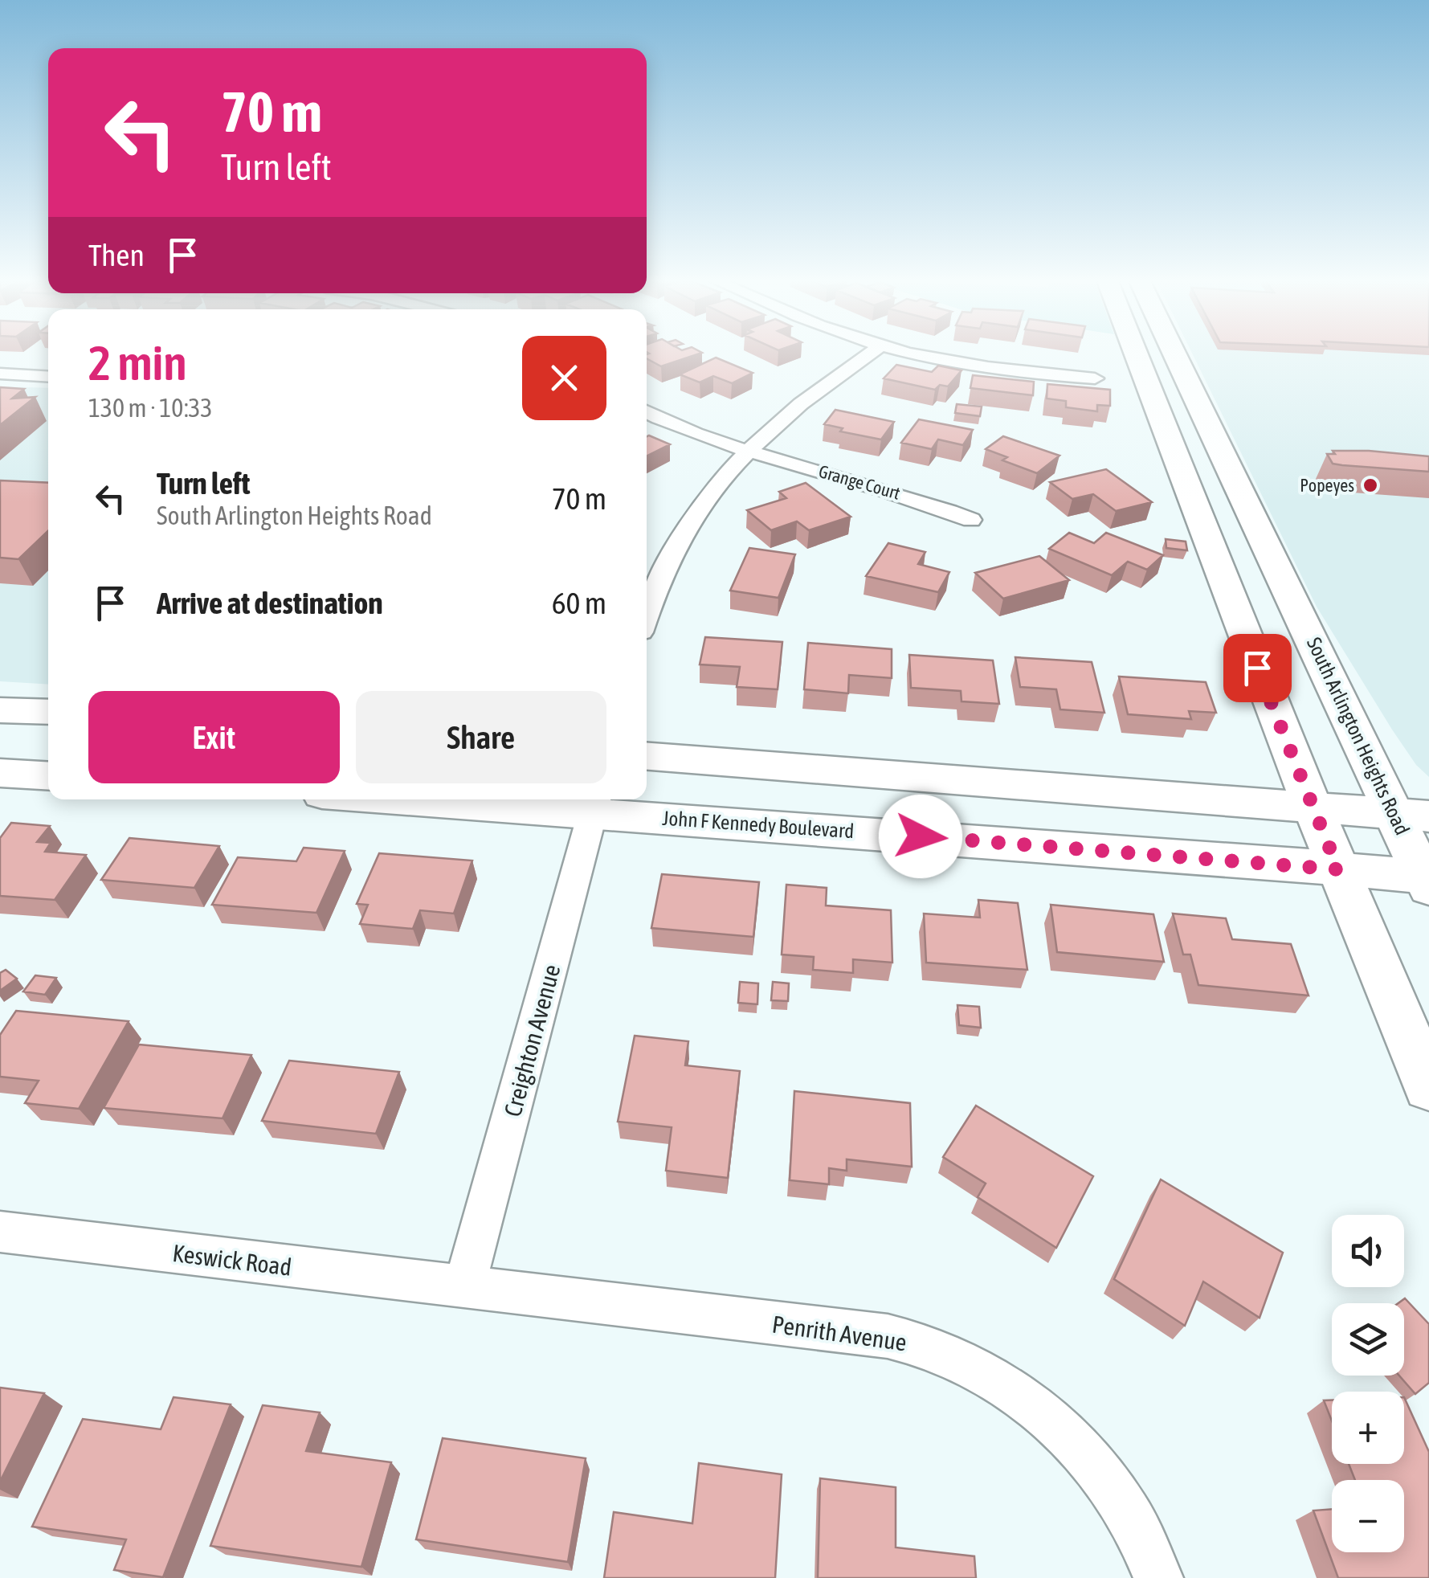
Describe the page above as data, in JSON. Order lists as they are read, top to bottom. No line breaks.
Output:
{"streets":{"main road":["South Arlington Heights Road","John F Kennedy Boulevard"],"street":["Grange Court","Creighton Avenue","Keswick Road","Penrith Avenue"]},"crossings":[["South Arlington Heights Road","John F Kennedy Boulevard"],["John F Kennedy Boulevard","Creighton Avenue"],["Creighton Avenue","Keswick Road"],["Creighton Avenue","Penrith Avenue"],["Keswick Road","Penrith Avenue"]],"places":["Popeyes"],"page":{"turn":["70 m","Turn left"],"then":"Then","heading":["2 min","130 m · 10:33"],"list":[{"name":"Turn left","note":"South Arlington Heights Road","value":"70 m"},{"name":"Arrive at destination","value":"60 m"}],"buttons":["Exit","Share"],"map_buttons":["+","−"]}}
